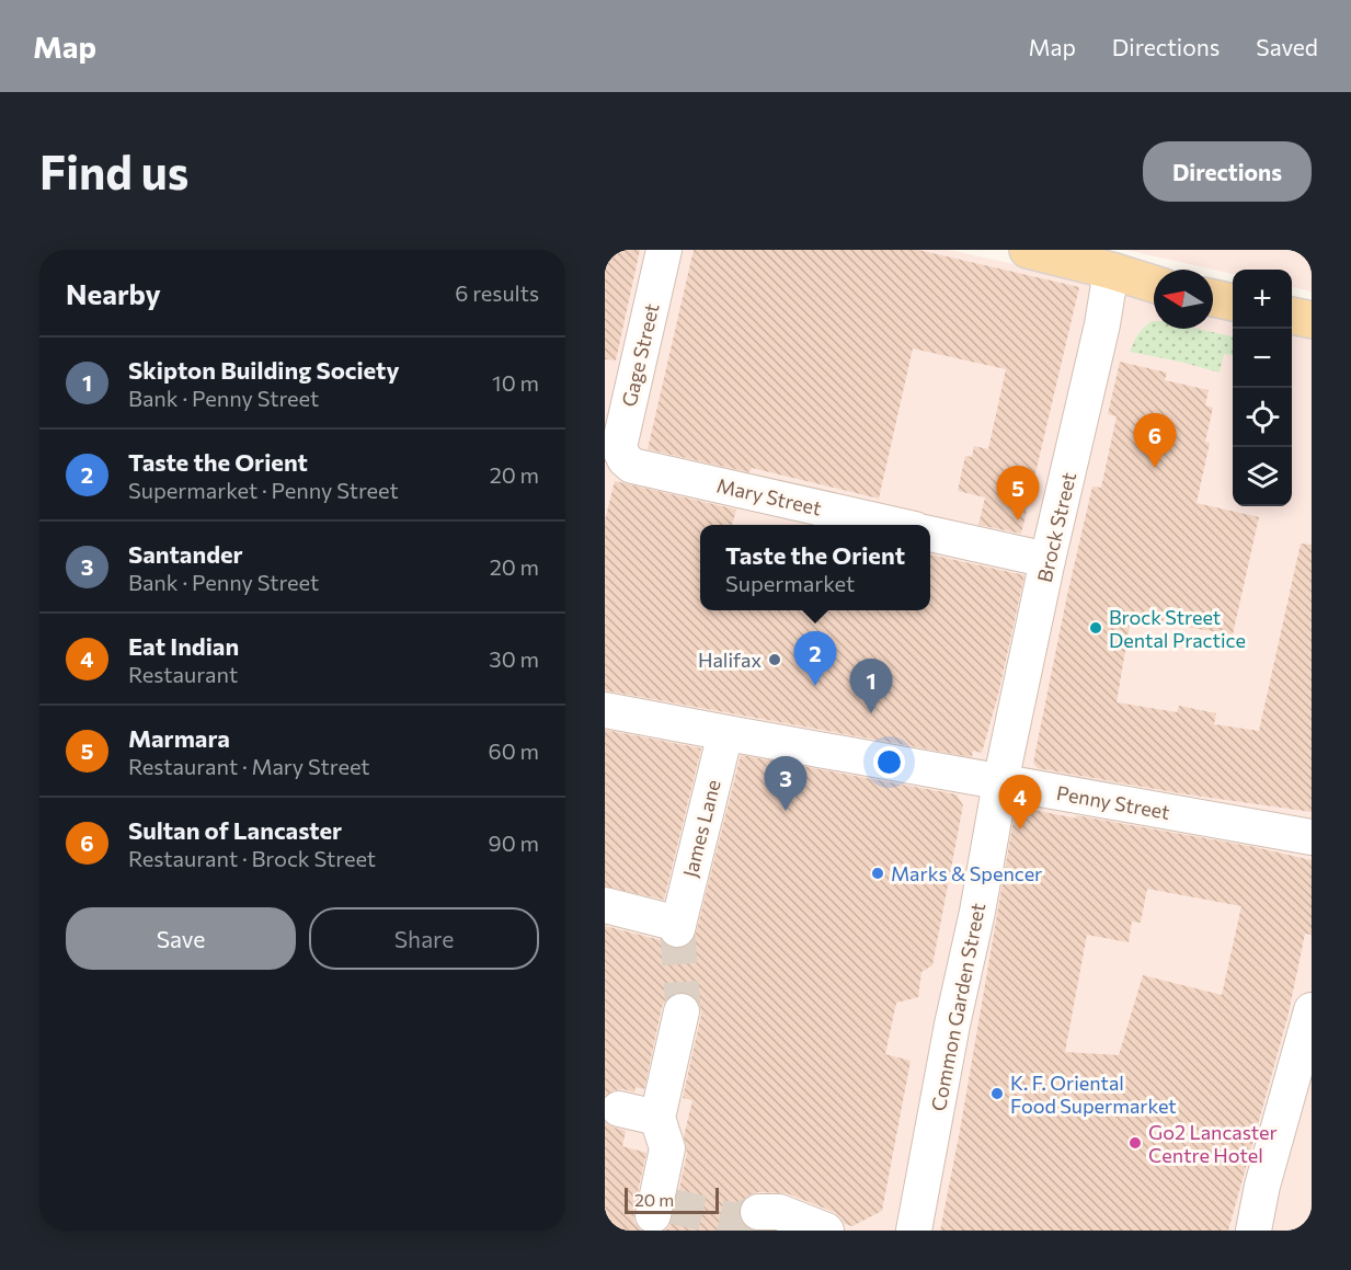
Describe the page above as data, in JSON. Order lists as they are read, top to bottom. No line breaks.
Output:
{"streets":{"street":["Gage Street","Mary Street","Brock Street","Penny Street","James Lane","Common Garden Street"]},"crossings":[["Gage Street","Mary Street"],["Brock Street","Penny Street"],["Brock Street","Common Garden Street"],["Penny Street","James Lane"],["Penny Street","Common Garden Street"]],"places":["Brock Street Dental Practice","Halifax","Marks & Spencer","K. F. Oriental Food Supermarket","Go2 Lancaster Centre Hotel"],"scale_bar":"20 m","north":"left","page":{"header":"Map","nav":["Map","Directions","Saved"],"buttons":["Directions",["Save","Share"]],"title":"Find us","heading":["Nearby","6 results"],"map_buttons":["+","−"],"list":[{"mark":"1","name":"Skipton Building Society","note":"Bank · Penny Street","value":"10 m"},{"mark":"2","name":"Taste the Orient","note":"Supermarket · Penny Street","value":"20 m"},{"mark":"3","name":"Santander","note":"Bank · Penny Street","value":"20 m"},{"mark":"4","name":"Eat Indian","note":"Restaurant","value":"30 m"},{"mark":"5","name":"Marmara","note":"Restaurant · Mary Street","value":"60 m"},{"mark":"6","name":"Sultan of Lancaster","note":"Restaurant · Brock Street","value":"90 m"}],"pins":["6","5","2","1","3","4"],"popup":["Taste the Orient","Supermarket"],"scale":"20 m"}}
